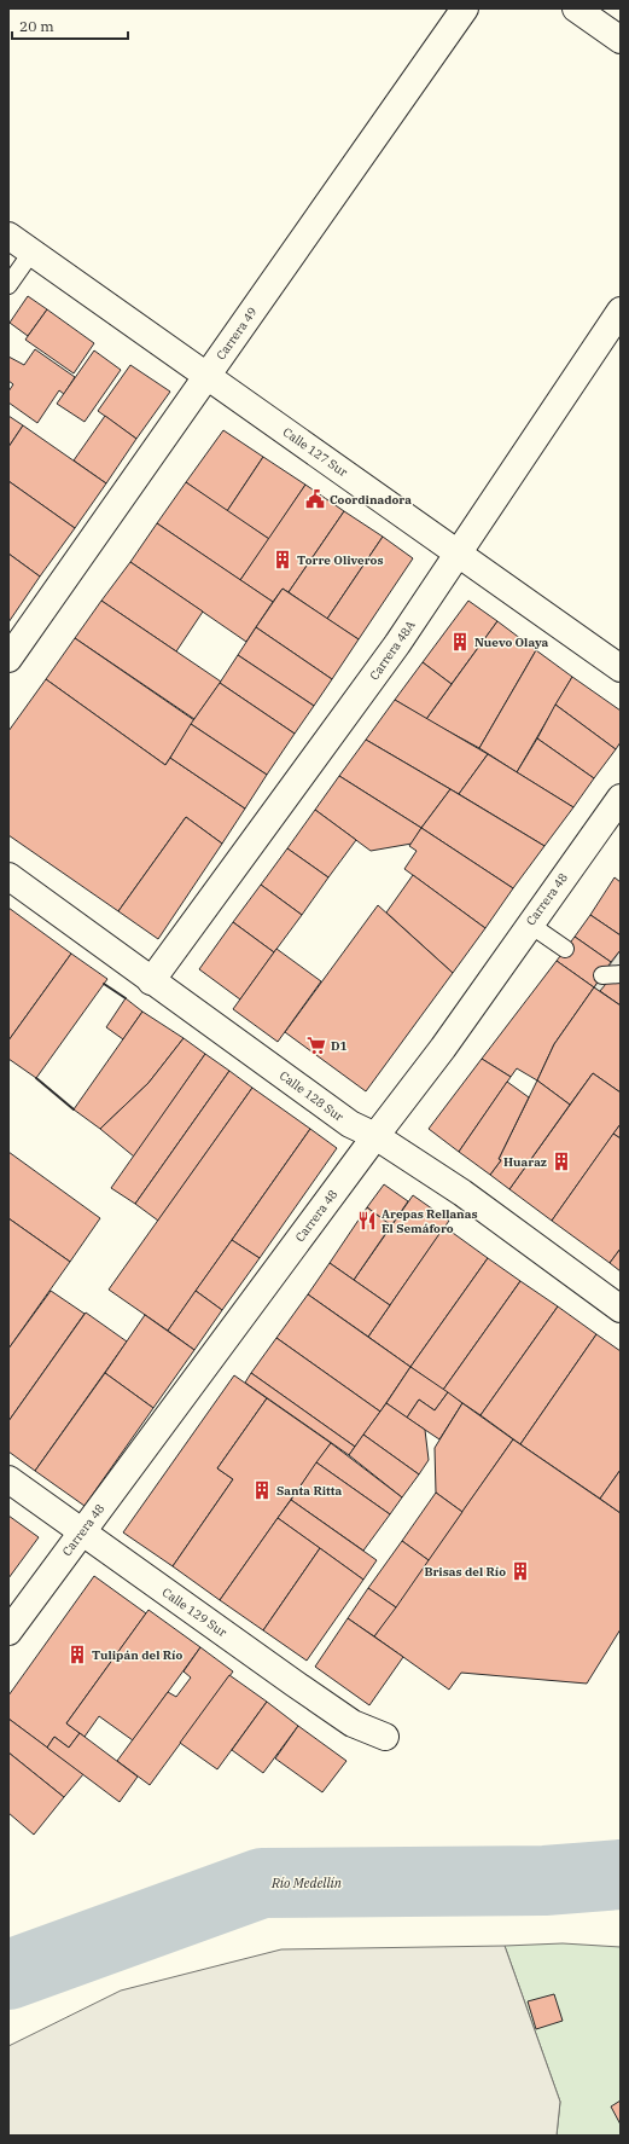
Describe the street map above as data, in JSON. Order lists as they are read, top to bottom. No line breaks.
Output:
{"streets":{"street":["Carrera 49","Calle 127 Sur","Carrera 48A","Carrera 48","Calle 128 Sur","Calle 129 Sur"]},"crossings":[["Carrera 49","Calle 127 Sur"],["Calle 127 Sur","Carrera 48A"],["Carrera 48A","Calle 128 Sur"],["Carrera 48","Calle 128 Sur"],["Carrera 48","Calle 129 Sur"]],"water":["Río Medellín"],"places":{"public building":["Coordinadora"],"building":["Torre Oliveros","Nuevo Olaya","Huaraz","Santa Ritta","Brisas del Río","Tulipán del Río"],"supermarket":["D1"],"restaurant":["Arepas Rellanas El Semáforo"]},"scale_bar":"20 m"}
